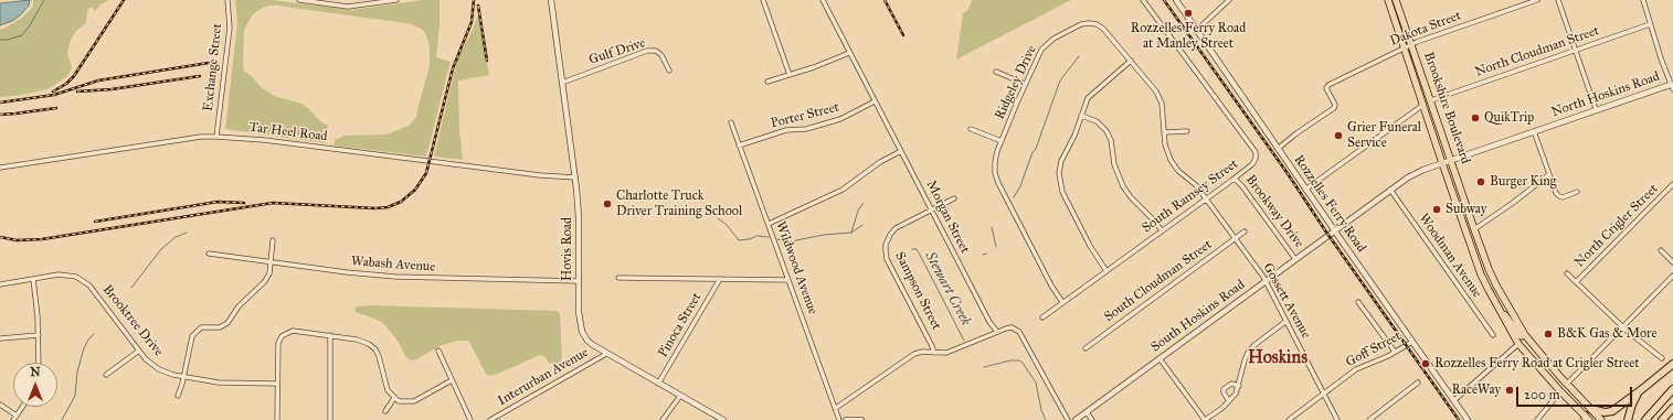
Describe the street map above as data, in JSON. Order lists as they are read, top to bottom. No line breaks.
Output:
{"streets":{"highway":["Brookshire Boulevard"],"street":["Dakota Street","Gulf Drive","North Cloudman Street","Exchange Street","Ridgeley Drive","North Hoskins Road","Porter Street","Tar Heel Road","South Ramsey Street","Rozzelles Ferry Road","Brookway Drive","Morgan Street","North Crigler Street","Hovis Road","Woodman Avenue","Wabash Avenue","Wildwood Avenue","South Cloudman Street","Sampson Street","Gossett Avenue","South Hoskins Road","Brooktree Drive","Pinoca Street","Goff Street","Interurban Avenue"]},"crossings":[["Dakota Street","Brookshire Boulevard"],["Dakota Street","Rozzelles Ferry Road"],["Gulf Drive","Hovis Road"],["North Cloudman Street","Brookshire Boulevard"],["Exchange Street","Tar Heel Road"],["Ridgeley Drive","South Ramsey Street"],["Ridgeley Drive","Gossett Avenue"],["North Hoskins Road","Brookshire Boulevard"],["North Hoskins Road","Rozzelles Ferry Road"],["North Hoskins Road","Woodman Avenue"],["North Hoskins Road","South Hoskins Road"],["Porter Street","Morgan Street"],["Porter Street","Wildwood Avenue"],["Tar Heel Road","Hovis Road"],["South Ramsey Street","Brookway Drive"],["South Ramsey Street","Gossett Avenue"],["Rozzelles Ferry Road","South Hoskins Road"],["Rozzelles Ferry Road","Goff Street"],["Brookway Drive","South Hoskins Road"],["Morgan Street","Sampson Street"],["Hovis Road","Wabash Avenue"],["Hovis Road","Pinoca Street"],["Hovis Road","Interurban Avenue"],["South Cloudman Street","Gossett Avenue"],["Gossett Avenue","South Hoskins Road"],["Gossett Avenue","Goff Street"]],"districts":["Hoskins"],"water":["Stewart Creek"],"places":["Rozzelles Ferry Road at Manley Street","QuikTrip","Grier Funeral Service","Burger King","Charlotte Truck Driver Training School","Subway","B&K Gas & More","Rozzelles Ferry Road at Crigler Street","RaceWay"],"scale_bar":"200 m","north":"top"}
